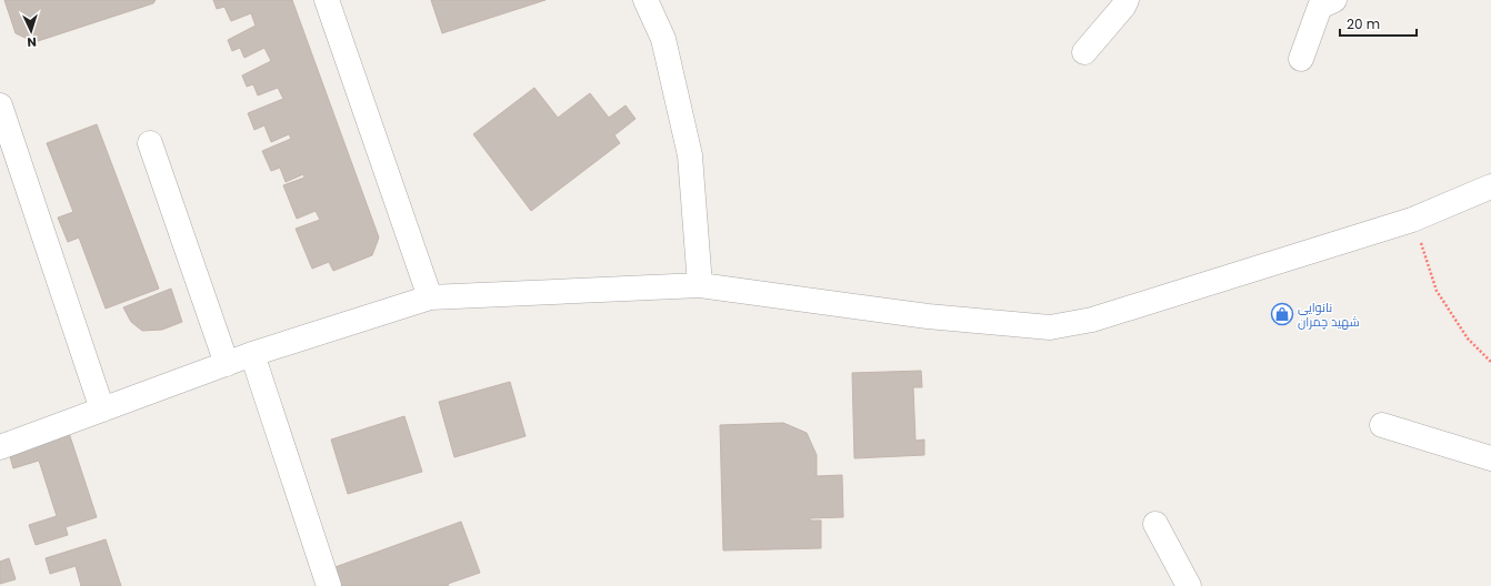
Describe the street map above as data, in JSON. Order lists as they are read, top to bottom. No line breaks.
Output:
{"places":{"shop":["نانوایی شهید چمران"]},"scale_bar":"20 m","north":"bottom"}
